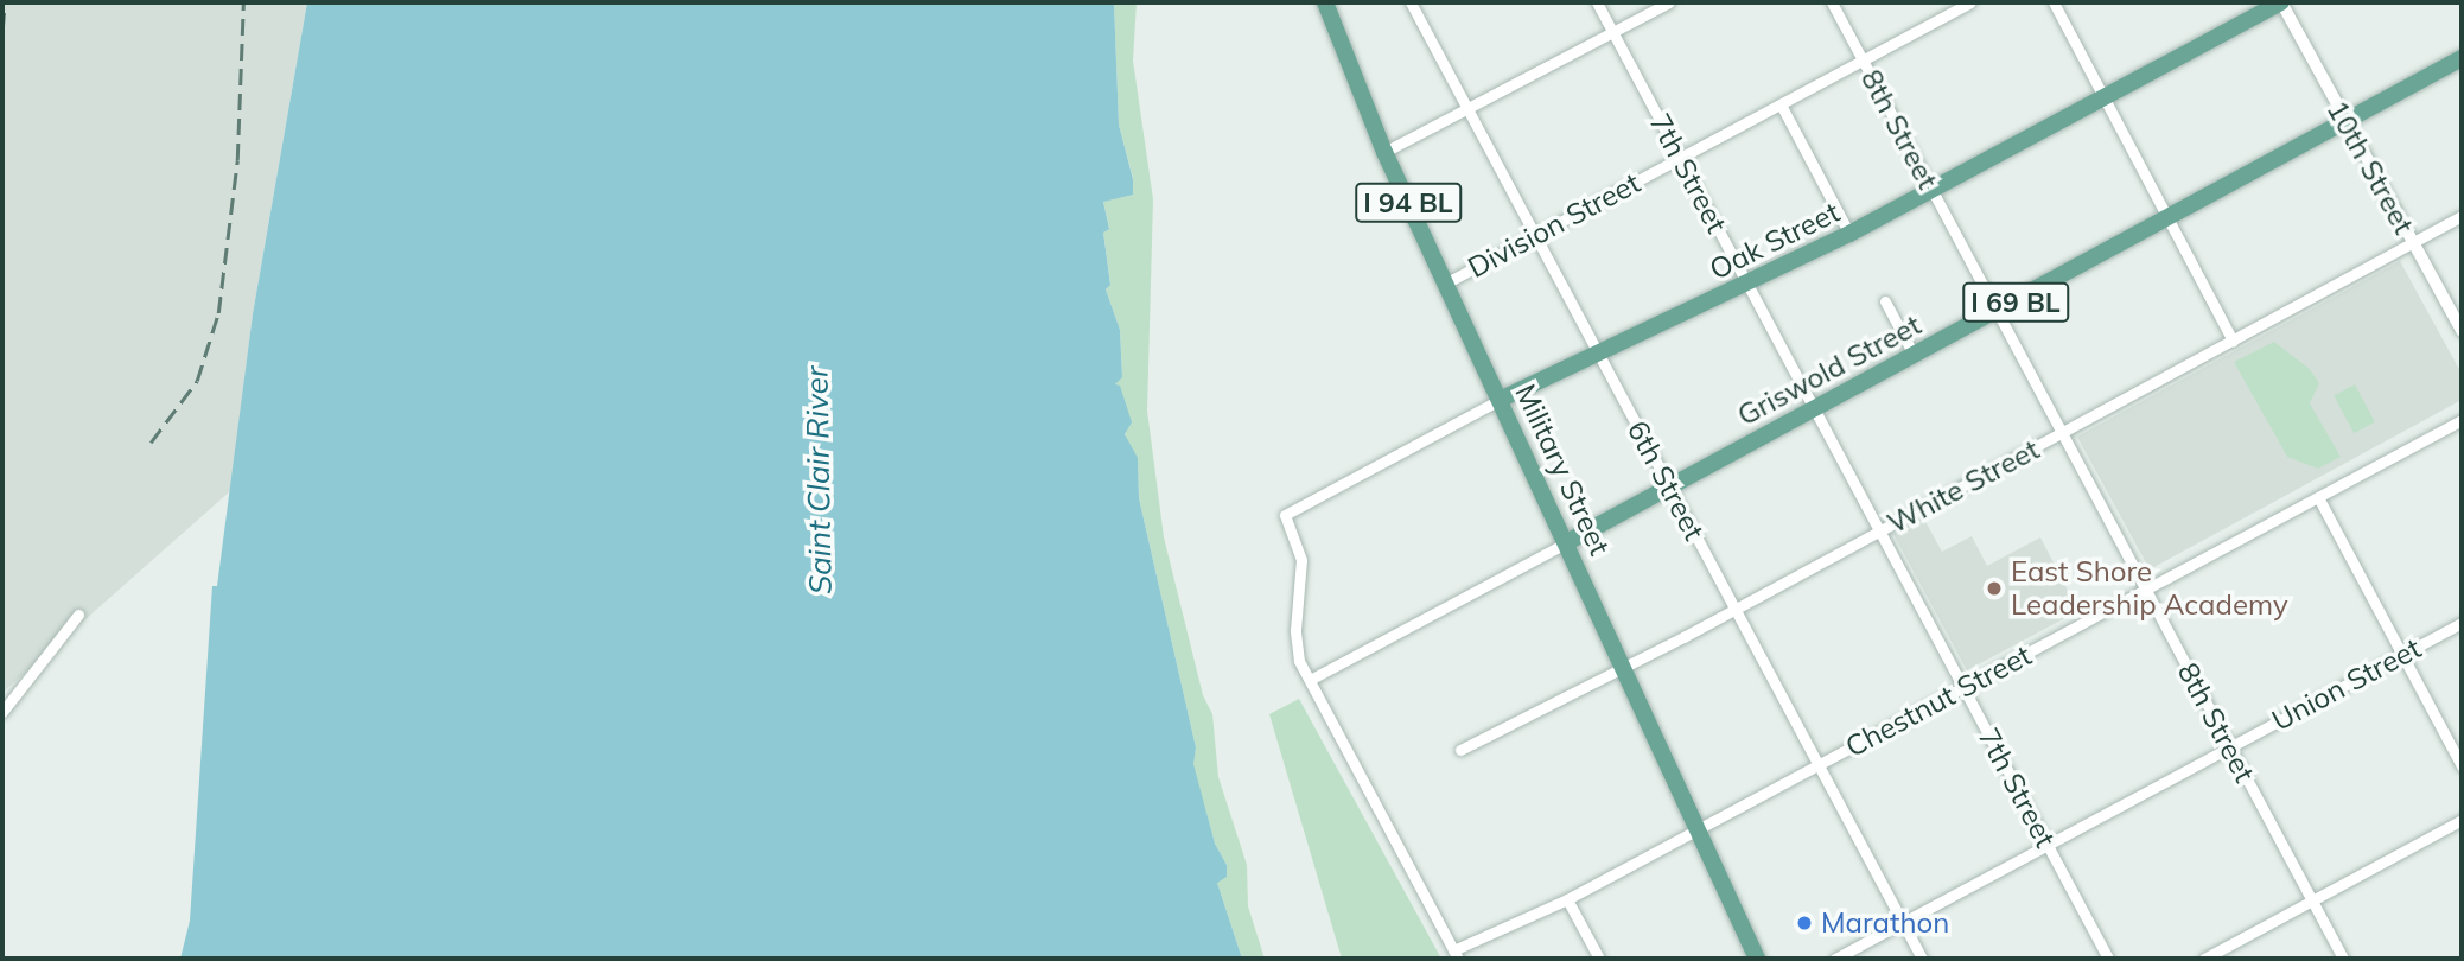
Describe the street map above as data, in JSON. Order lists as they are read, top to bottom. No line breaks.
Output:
{"streets":{"main road":["I 94 BL","Oak Street","I 69 BL","Griswold Street","Military Street"],"street":["8th Street","10th Street","7th Street","Division Street","6th Street","White Street","Union Street","Chestnut Street"]},"crossings":[["8th Street","Division Street"],["8th Street","Oak Street"],["8th Street","Griswold Street"],["8th Street","White Street"],["8th Street","Union Street"],["8th Street","Chestnut Street"],["10th Street","Oak Street"],["10th Street","Griswold Street"],["10th Street","White Street"],["7th Street","Division Street"],["7th Street","Oak Street"],["7th Street","Griswold Street"],["7th Street","White Street"],["7th Street","Union Street"],["7th Street","Chestnut Street"],["Division Street","Military Street"],["Division Street","6th Street"],["Oak Street","Griswold Street"],["Oak Street","Military Street"],["Oak Street","6th Street"],["Griswold Street","Military Street"],["Griswold Street","6th Street"],["Military Street","White Street"],["Military Street","Chestnut Street"],["6th Street","White Street"],["6th Street","Union Street"],["6th Street","Chestnut Street"]],"water":["Saint Clair River"],"places":["East Shore Leadership Academy","Marathon"]}
